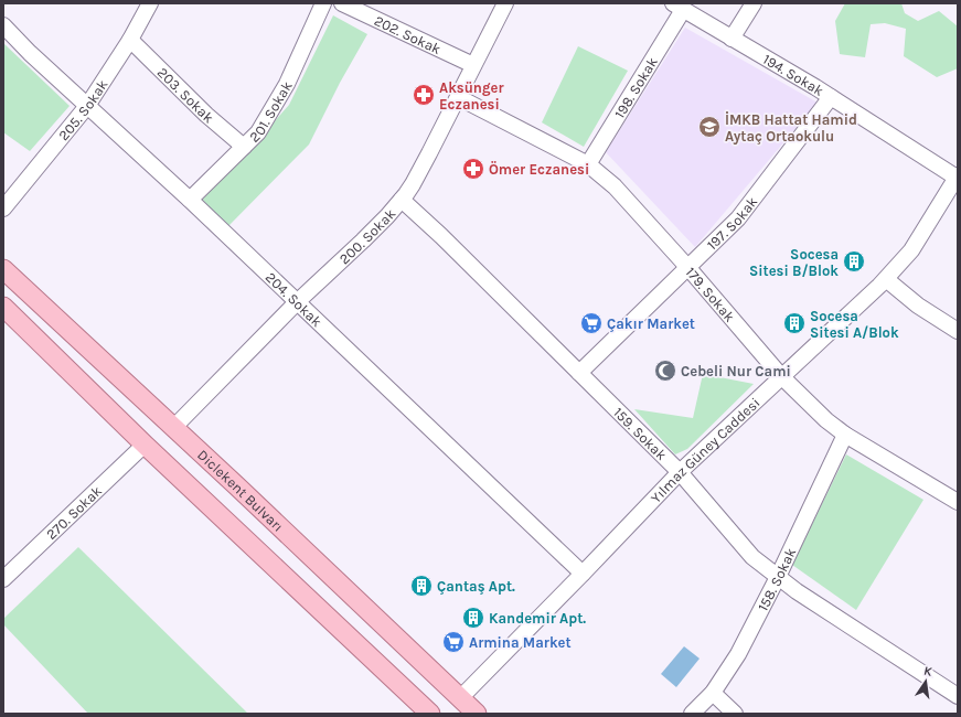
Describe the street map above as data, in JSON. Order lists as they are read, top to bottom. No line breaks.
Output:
{"streets":{"main road":["Diclekent Bulvarı"],"street":["202. Sokak","194. Sokak","198. Sokak","203. Sokak","205. Sokak","201. Sokak","197. Sokak","200. Sokak","179. Sokak","204. Sokak","159. Sokak","Yılmaz Güney Caddesi","270. Sokak","158. Sokak"]},"crossings":[["202. Sokak","200. Sokak"],["194. Sokak","198. Sokak"],["194. Sokak","197. Sokak"],["194. Sokak","Yılmaz Güney Caddesi"],["198. Sokak","179. Sokak"],["203. Sokak","205. Sokak"],["203. Sokak","201. Sokak"],["205. Sokak","204. Sokak"],["201. Sokak","204. Sokak"],["197. Sokak","179. Sokak"],["197. Sokak","159. Sokak"],["200. Sokak","179. Sokak"],["200. Sokak","204. Sokak"],["200. Sokak","159. Sokak"],["200. Sokak","Diclekent Bulvarı"],["179. Sokak","Yılmaz Güney Caddesi"],["179. Sokak","158. Sokak"],["204. Sokak","Yılmaz Güney Caddesi"],["159. Sokak","Yılmaz Güney Caddesi"],["159. Sokak","158. Sokak"],["Yılmaz Güney Caddesi","Diclekent Bulvarı"]],"places":{"pharmacy":["Aksünger Eczanesi","Ömer Eczanesi"],"school or university":["İMKB Hattat Hamid Aytaç Ortaokulu"],"building":["Socesa Sitesi B/Blok","Socesa Sitesi A/Blok","Çantaş Apt.","Kandemir Apt."],"supermarket":["Çakır Market","Armina Market"],"mosque":["Cebeli Nur Cami"]},"north":"top"}
